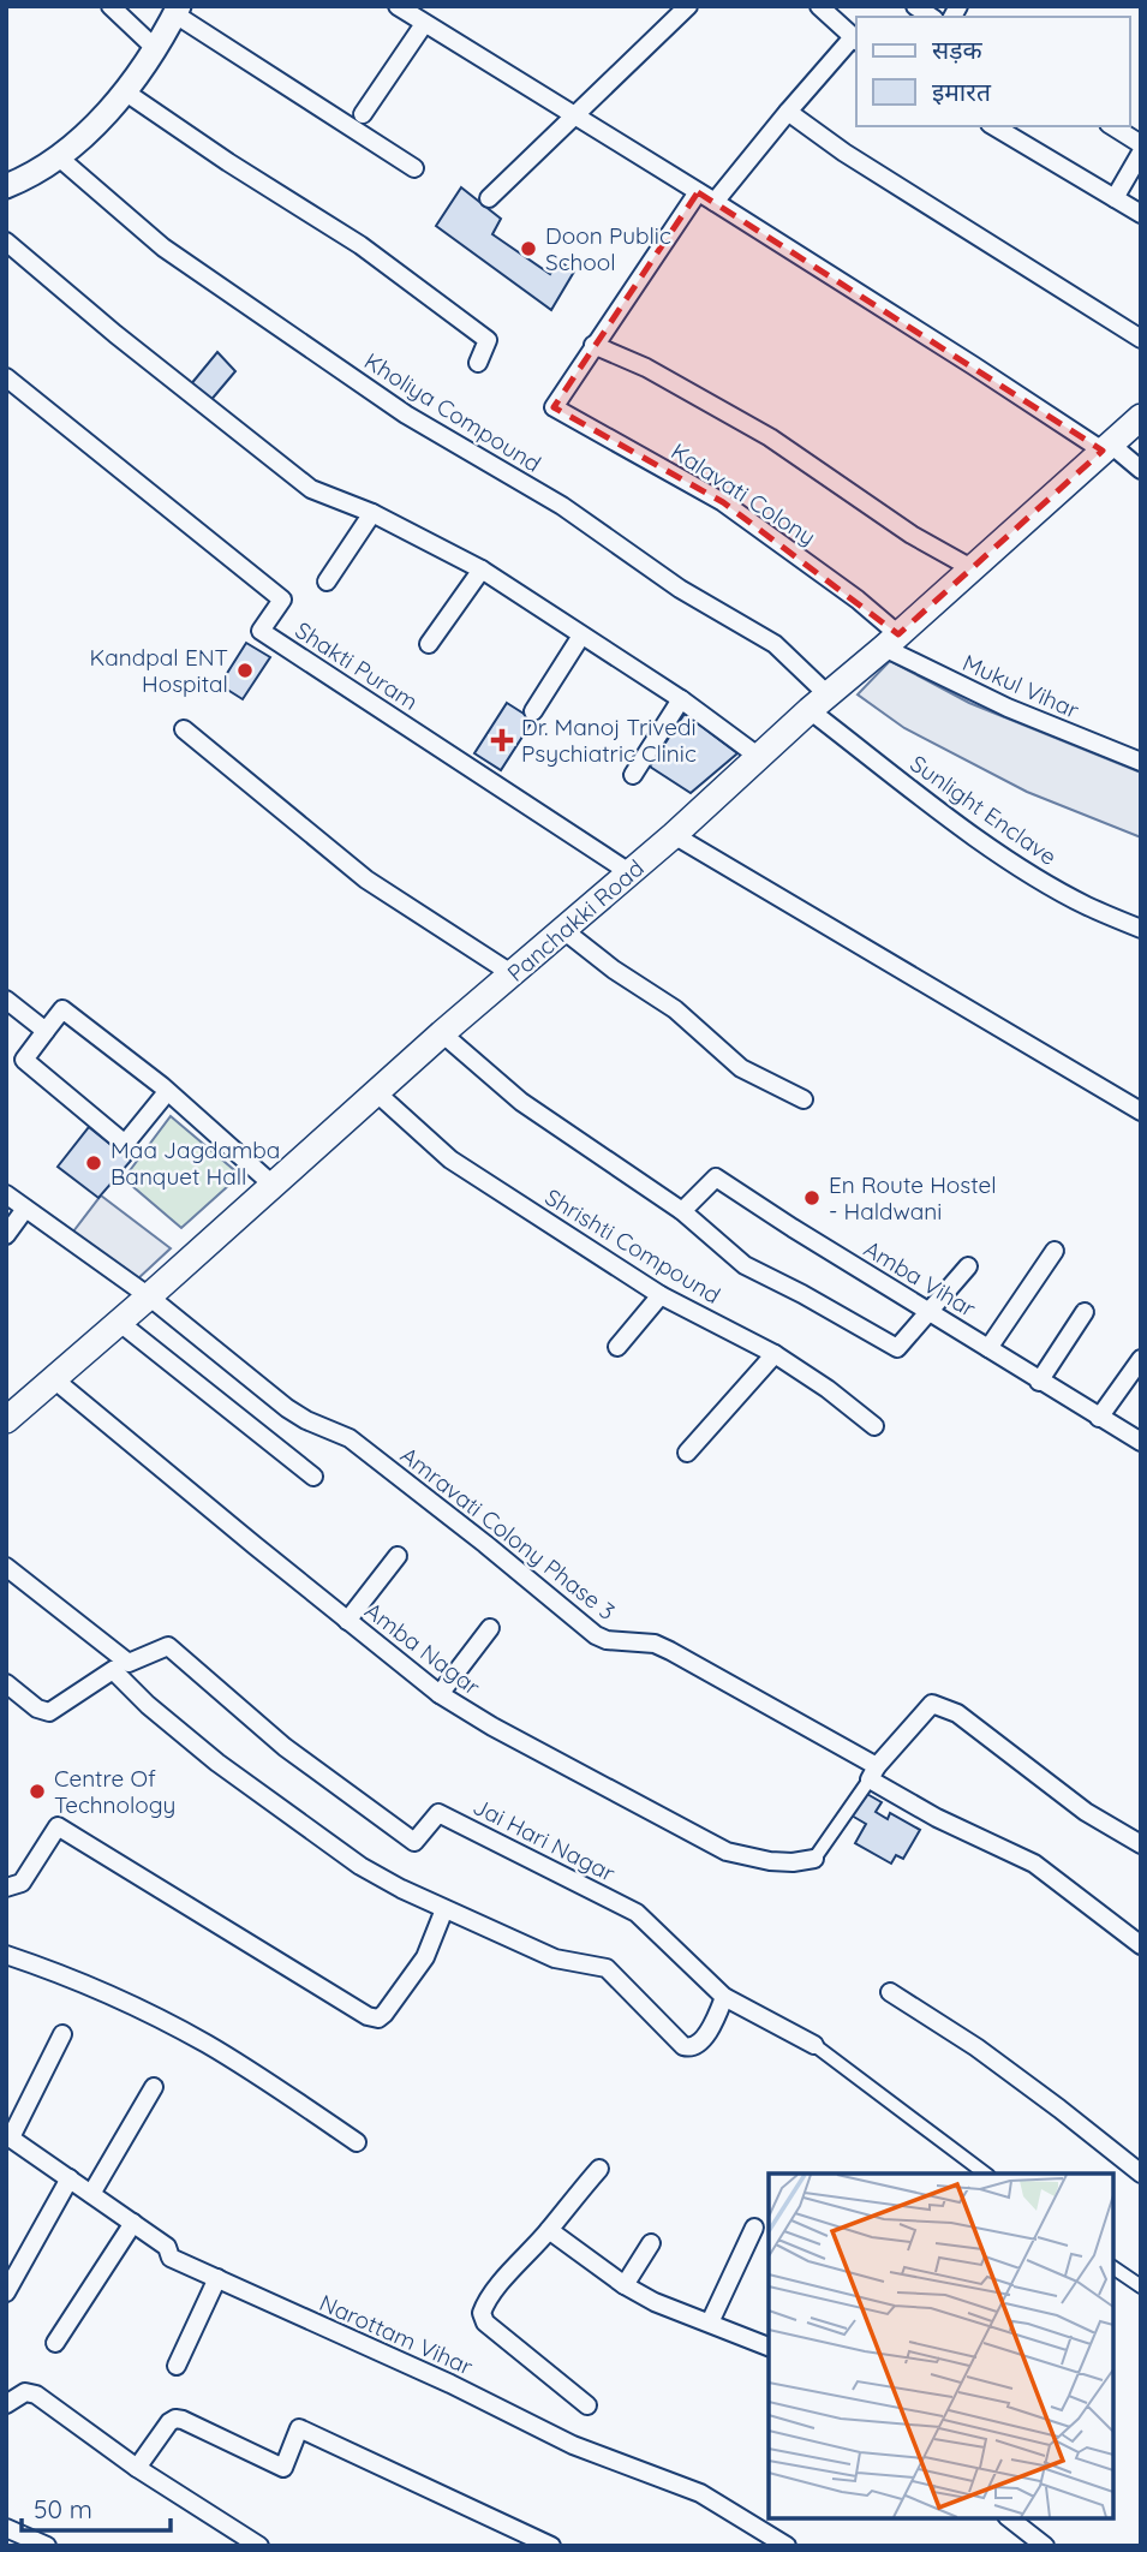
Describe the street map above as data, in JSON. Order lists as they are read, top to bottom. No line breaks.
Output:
{"streets":{"main road":["Panchakki Road"],"street":["Kholiya Compound","Kalavati Colony","Shakti Puram","Mukul Vihar","Sunlight Enclave","Shrishti Compound","Amba Vihar","Amravati Colony Phase 3","Amba Nagar","Jai Hari Nagar","Narottam Vihar"]},"crossings":[["Kholiya Compound","Sunlight Enclave"],["Kholiya Compound","Panchakki Road"],["Kalavati Colony","Mukul Vihar"],["Kalavati Colony","Panchakki Road"],["Shakti Puram","Panchakki Road"],["Mukul Vihar","Panchakki Road"],["Sunlight Enclave","Panchakki Road"],["Panchakki Road","Shrishti Compound"],["Panchakki Road","Amravati Colony Phase 3"],["Panchakki Road","Amba Nagar"]],"places":{"other":["Doon Public School","Kandpal ENT Hospital","Maa Jagdamba Banquet Hall","En Route Hostel - Haldwani","Centre Of Technology"],"health":["Dr. Manoj Trivedi Psychiatric Clinic"]},"legend":["सड़क","इमारत"],"scale_bar":"50 m"}
